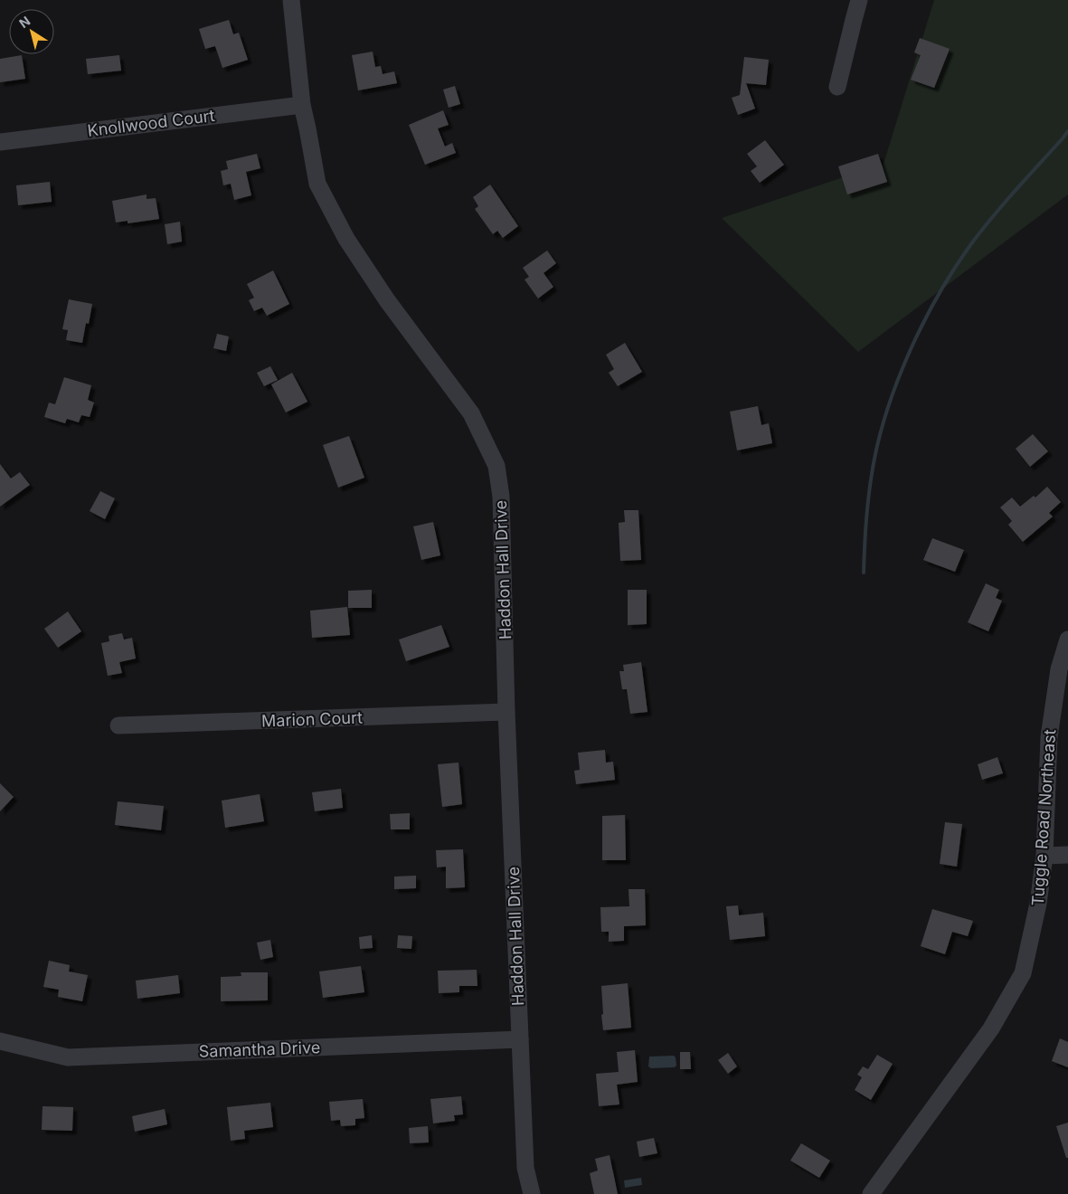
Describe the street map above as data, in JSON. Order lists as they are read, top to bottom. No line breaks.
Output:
{"streets":{"street":["Knollwood Court","Haddon Hall Drive","Marion Court","Tuggle Road Northeast","Samantha Drive"]},"crossings":[["Knollwood Court","Haddon Hall Drive"],["Haddon Hall Drive","Marion Court"],["Haddon Hall Drive","Samantha Drive"]],"north":"top left"}
